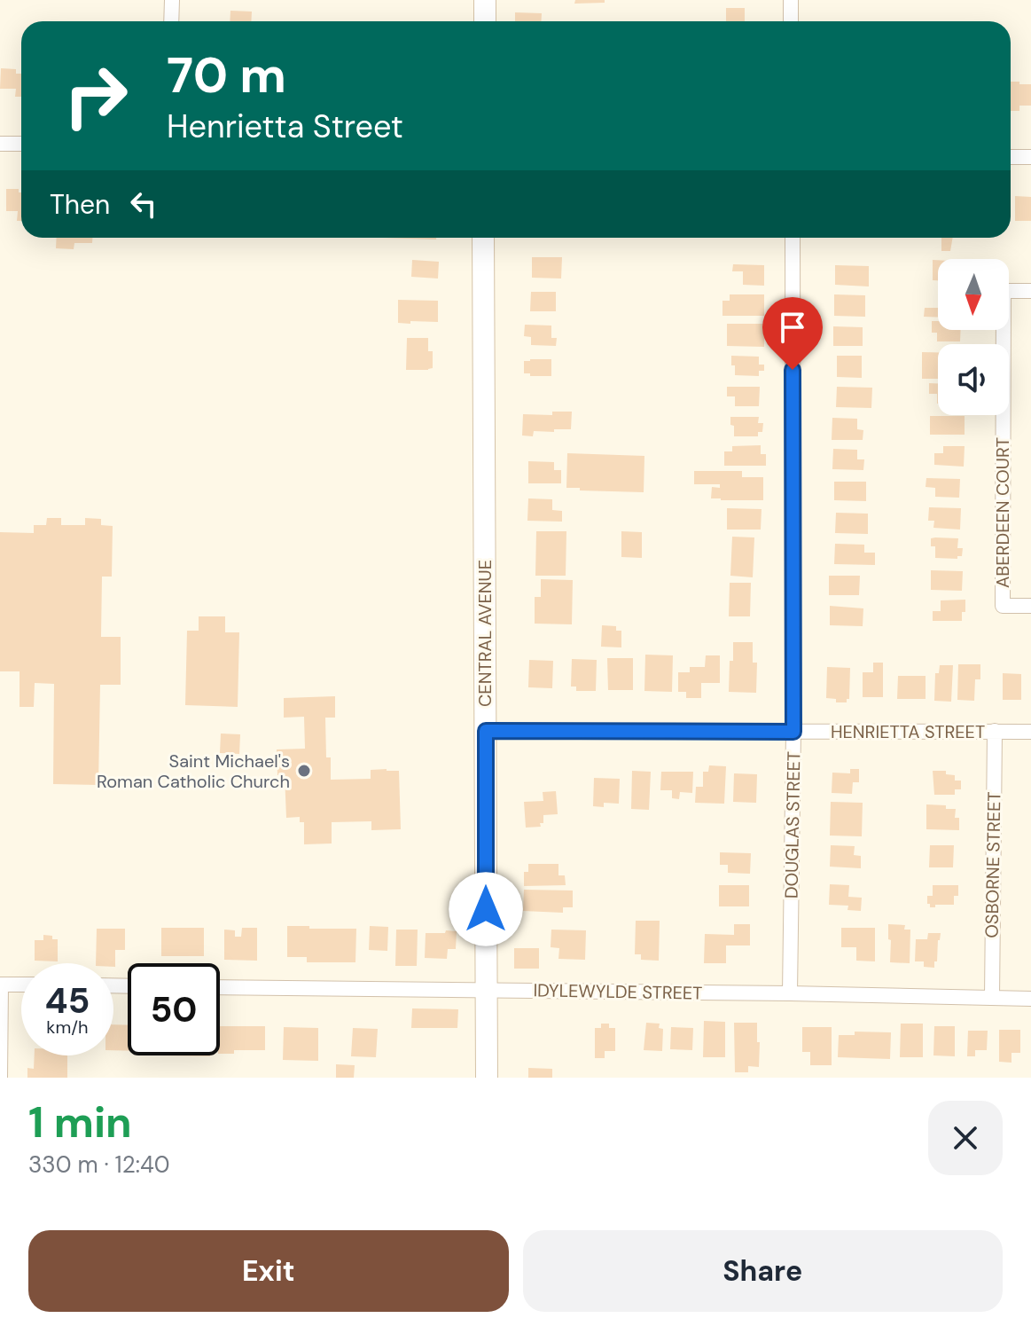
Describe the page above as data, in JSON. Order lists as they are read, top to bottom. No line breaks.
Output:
{"streets":{"main road":["CENTRAL AVENUE"],"street":["ABERDEEN COURT","HENRIETTA STREET","DOUGLAS STREET","OSBORNE STREET","IDYLEWYLDE STREET"]},"crossings":[["CENTRAL AVENUE","HENRIETTA STREET"],["CENTRAL AVENUE","IDYLEWYLDE STREET"],["HENRIETTA STREET","DOUGLAS STREET"],["HENRIETTA STREET","OSBORNE STREET"],["DOUGLAS STREET","IDYLEWYLDE STREET"],["OSBORNE STREET","IDYLEWYLDE STREET"]],"places":["Saint Michael's Roman Catholic Church"],"north":"bottom","page":{"turn":["70 m","Henrietta Street"],"then":"Then","speed":"45 km/h","limit":"50","heading":["1 min","330 m · 12:40"],"buttons":["Exit","Share"]}}
